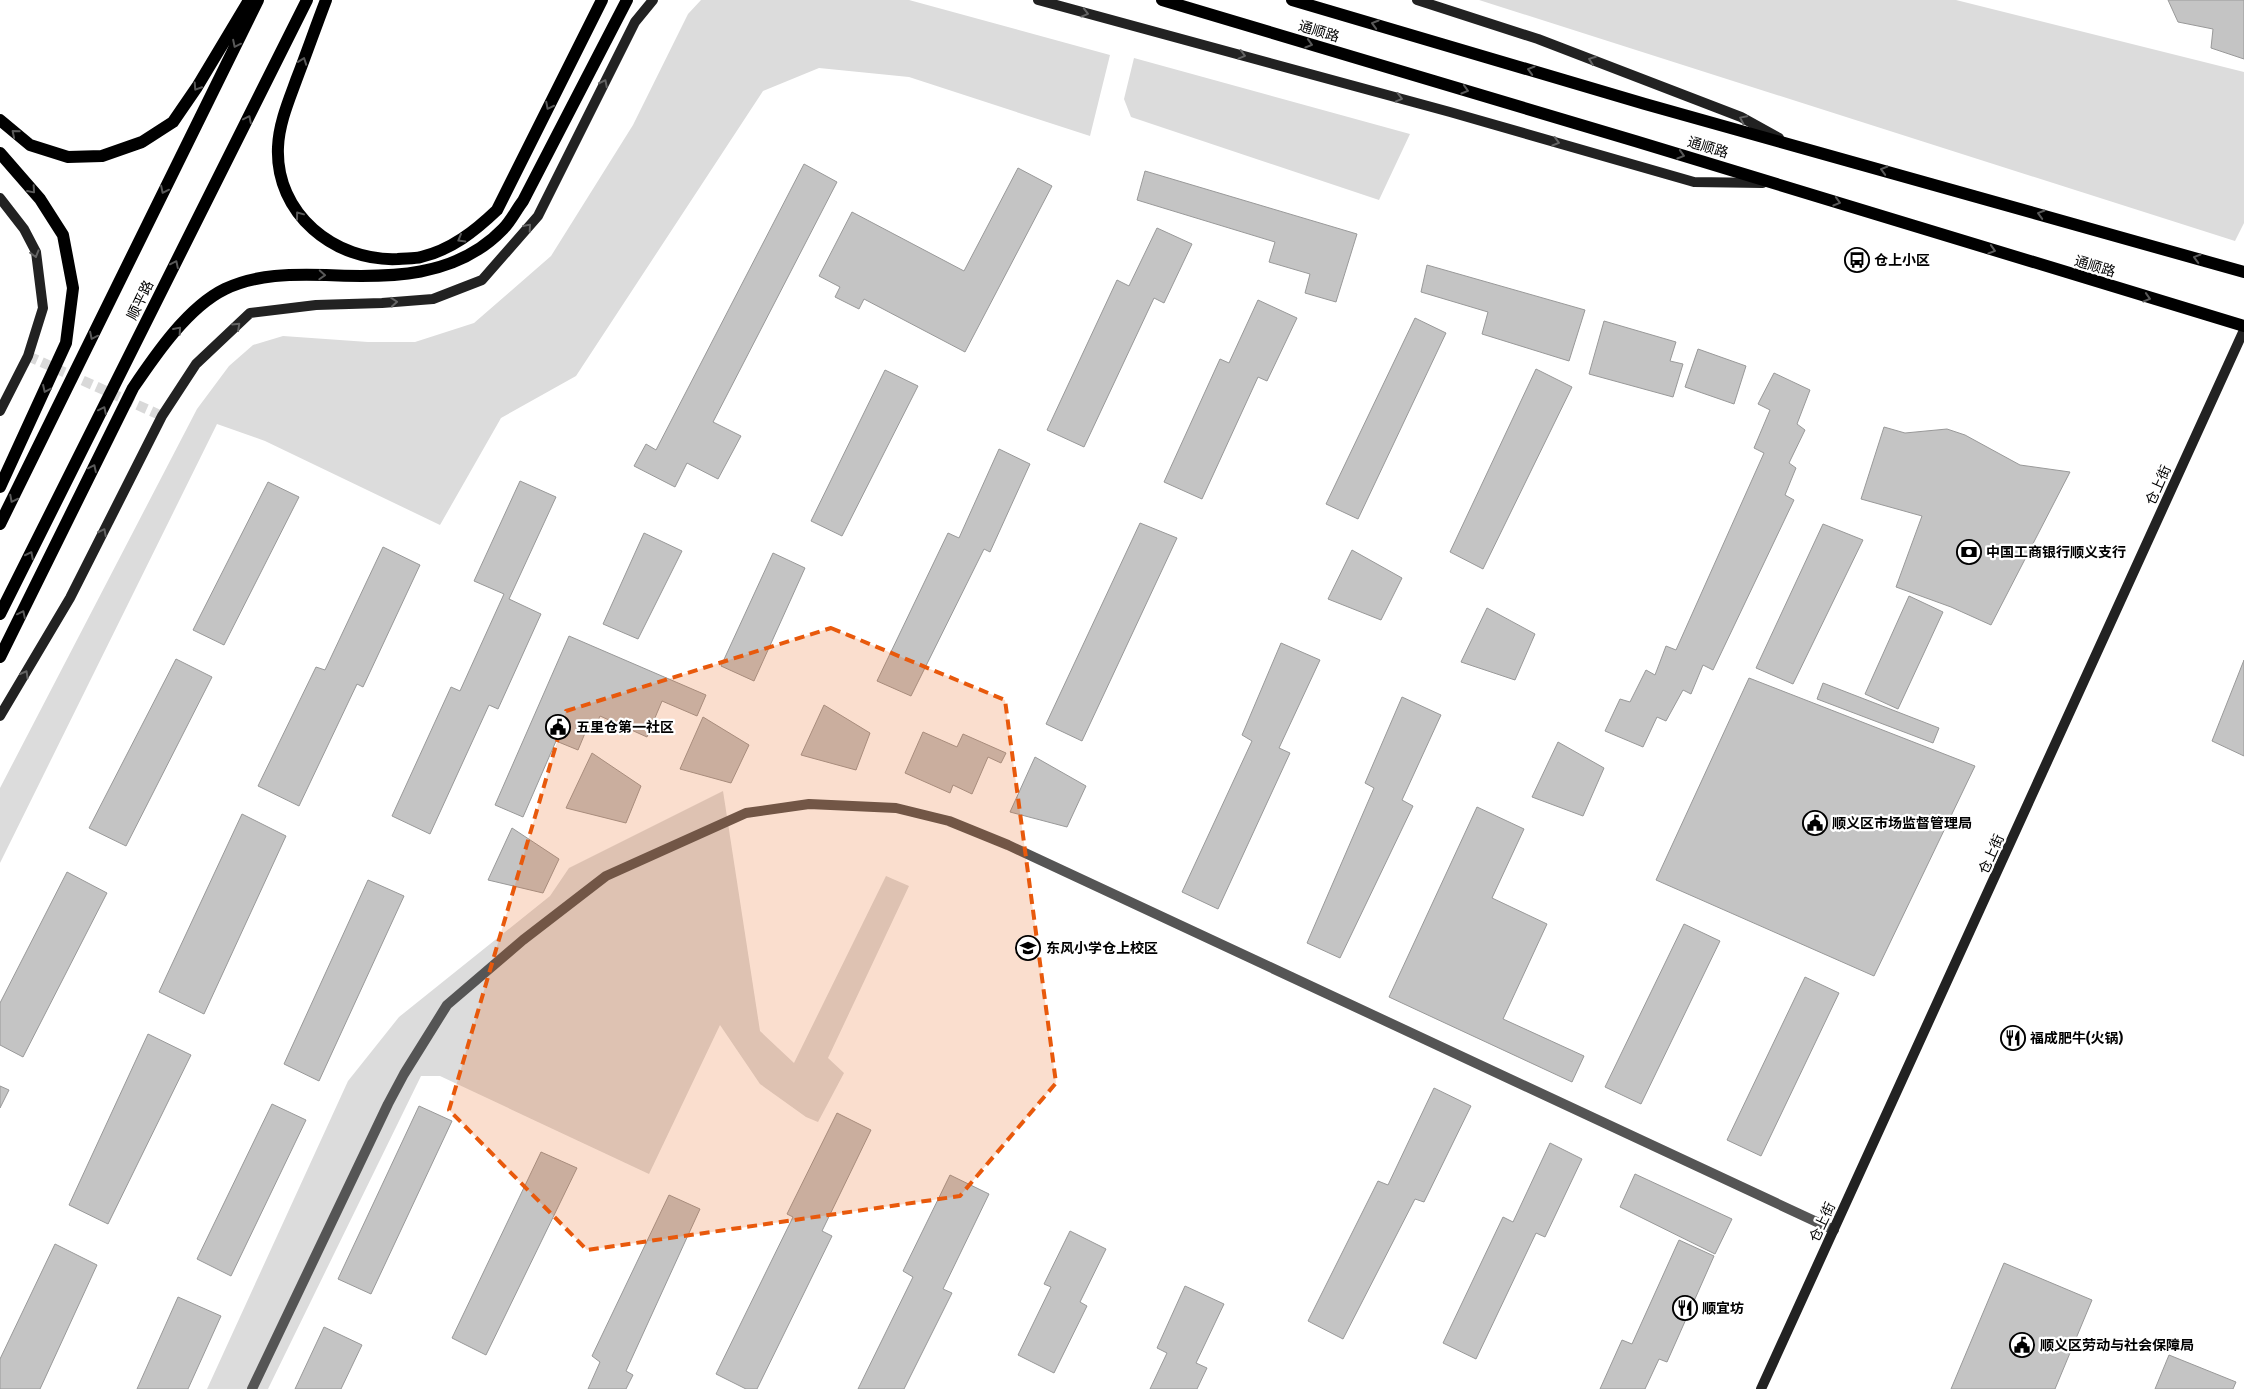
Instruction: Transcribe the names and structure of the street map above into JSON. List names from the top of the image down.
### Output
{
  "streets": {
    "main road": ["通顺路", "顺平路"],
    "street": ["仓上街"]
  },
  "places": {
    "bus stop": ["仓上小区"],
    "bank": ["中国工商银行顺义支行"],
    "public building": ["五里仓第一社区", "顺义区市场监督管理局", "顺义区劳动与社会保障局"],
    "school or university": ["东风小学仓上校区"],
    "restaurant": ["福成肥牛(火锅)", "顺宜坊"]
  }
}
